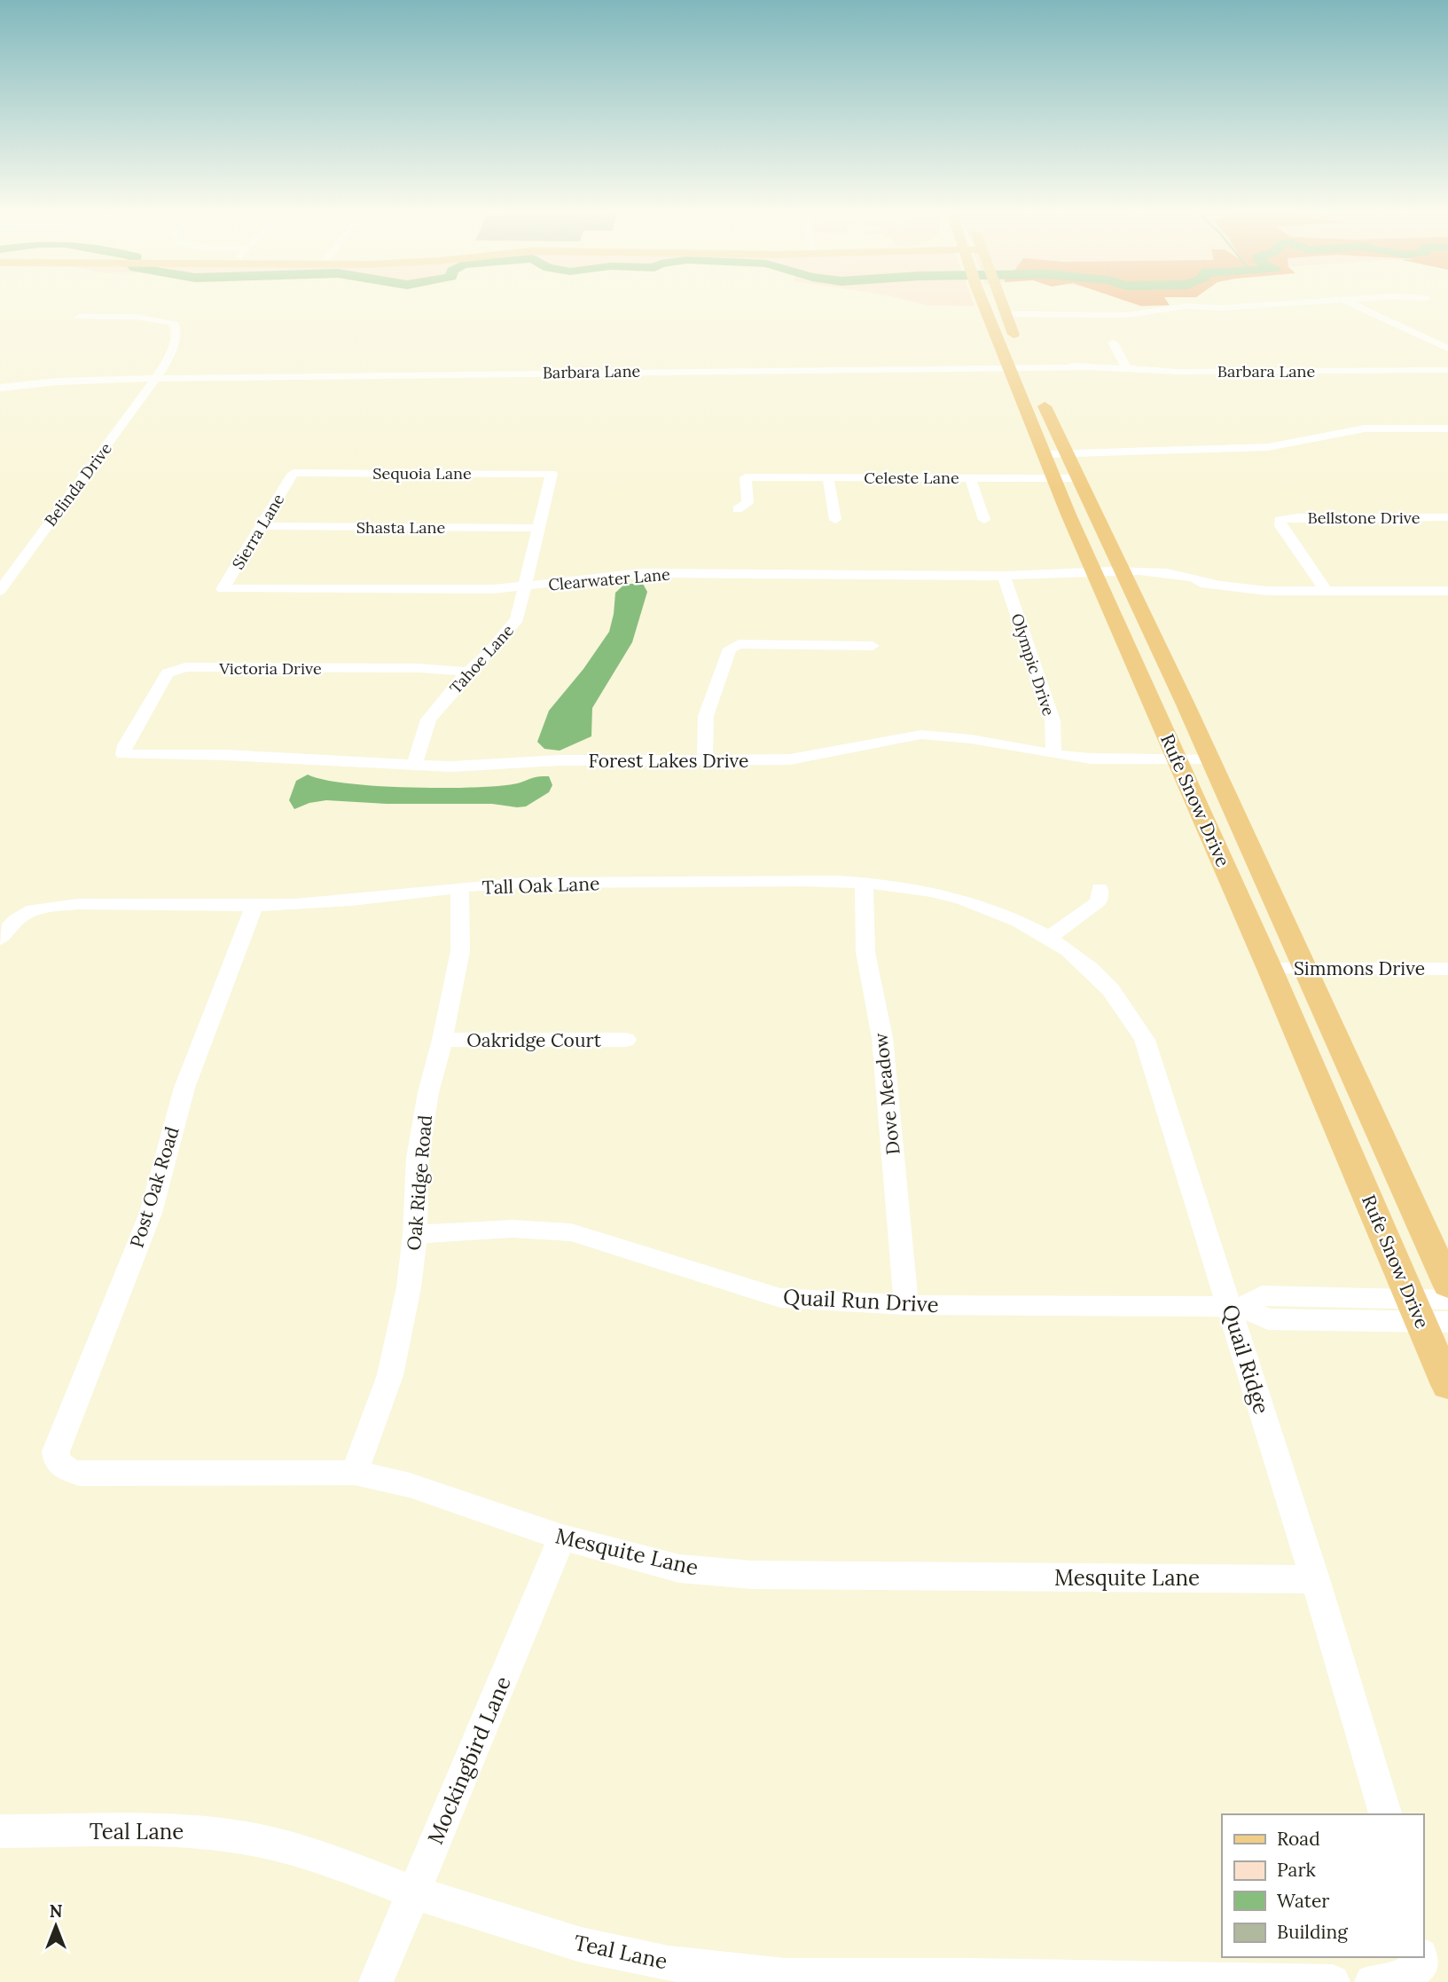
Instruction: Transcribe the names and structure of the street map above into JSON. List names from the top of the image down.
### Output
{
  "streets": {
    "main road": ["Rufe Snow Drive"],
    "street": [
      "Barbara Lane",
      "Sequoia Lane",
      "Celeste Lane",
      "Belinda Drive",
      "Bellstone Drive",
      "Shasta Lane",
      "Sierra Lane",
      "Clearwater Lane",
      "Tahoe Lane",
      "Olympic Drive",
      "Victoria Drive",
      "Forest Lakes Drive",
      "Tall Oak Lane",
      "Simmons Drive",
      "Oakridge Court",
      "Dove Meadow",
      "Oak Ridge Road",
      "Post Oak Road",
      "Quail Run Drive",
      "Quail Ridge",
      "Mesquite Lane",
      "Mockingbird Lane",
      "Teal Lane"
    ]
  },
  "crossings": [
    ["Barbara Lane", "Belinda Drive"],
    ["Barbara Lane", "Rufe Snow Drive"],
    ["Sequoia Lane", "Sierra Lane"],
    ["Sequoia Lane", "Tahoe Lane"],
    ["Celeste Lane", "Rufe Snow Drive"],
    ["Shasta Lane", "Sierra Lane"],
    ["Shasta Lane", "Tahoe Lane"],
    ["Sierra Lane", "Clearwater Lane"],
    ["Clearwater Lane", "Tahoe Lane"],
    ["Clearwater Lane", "Olympic Drive"],
    ["Clearwater Lane", "Rufe Snow Drive"],
    ["Tahoe Lane", "Victoria Drive"],
    ["Tahoe Lane", "Forest Lakes Drive"],
    ["Olympic Drive", "Forest Lakes Drive"],
    ["Victoria Drive", "Forest Lakes Drive"],
    ["Forest Lakes Drive", "Rufe Snow Drive"],
    ["Rufe Snow Drive", "Simmons Drive"],
    ["Rufe Snow Drive", "Quail Run Drive"],
    ["Tall Oak Lane", "Dove Meadow"],
    ["Tall Oak Lane", "Oak Ridge Road"],
    ["Tall Oak Lane", "Post Oak Road"],
    ["Tall Oak Lane", "Quail Ridge"],
    ["Oakridge Court", "Oak Ridge Road"],
    ["Dove Meadow", "Quail Run Drive"],
    ["Oak Ridge Road", "Quail Run Drive"],
    ["Oak Ridge Road", "Mesquite Lane"],
    ["Post Oak Road", "Mesquite Lane"],
    ["Quail Run Drive", "Quail Ridge"],
    ["Quail Ridge", "Mesquite Lane"],
    ["Mesquite Lane", "Mockingbird Lane"],
    ["Mockingbird Lane", "Teal Lane"]
  ],
  "legend": [
    "Road",
    "Park",
    "Water",
    "Building"
  ],
  "north": "top"
}
